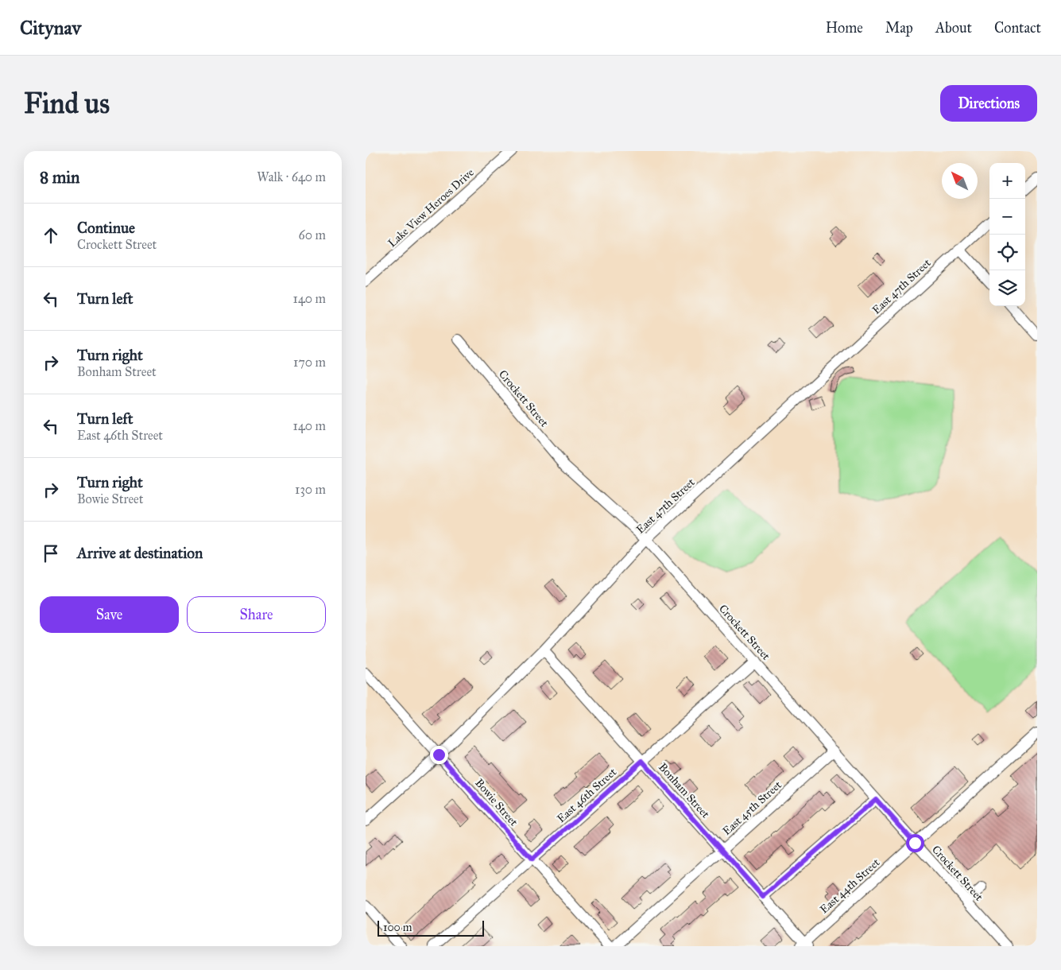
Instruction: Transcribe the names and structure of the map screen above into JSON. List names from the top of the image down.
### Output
{
  "streets": {
    "street": [
      "Lake View Heroes Drive",
      "East 47th Street",
      "Crockett Street",
      "Bonham Street",
      "East 46th Street",
      "Bowie Street",
      "East 45th Street",
      "East 44th Street"
    ]
  },
  "crossings": [
    ["East 47th Street", "Crockett Street"],
    ["East 47th Street", "Bonham Street"],
    ["East 47th Street", "Bowie Street"],
    ["Crockett Street", "East 46th Street"],
    ["Crockett Street", "East 45th Street"],
    ["Crockett Street", "East 44th Street"],
    ["Bonham Street", "East 46th Street"],
    ["Bonham Street", "East 45th Street"],
    ["Bonham Street", "East 44th Street"],
    ["East 46th Street", "Bowie Street"]
  ],
  "scale_bar": "100 m",
  "north": "top left",
  "page": {
    "header": "Citynav",
    "nav": [
      "Home",
      "Map",
      "About",
      "Contact"
    ],
    "buttons": [
      "Directions",
      ["Save", "Share"]
    ],
    "title": "Find us",
    "heading": ["8 min", "Walk · 640 m"],
    "map_buttons": ["+", "−"],
    "list": [
      ["Continue", "Crockett Street", "60 m"],
      ["Turn left", "140 m"],
      ["Turn right", "Bonham Street", "170 m"],
      ["Turn left", "East 46th Street", "140 m"],
      ["Turn right", "Bowie Street", "130 m"],
      "Arrive at destination"
    ],
    "scale": "100 m"
  }
}
